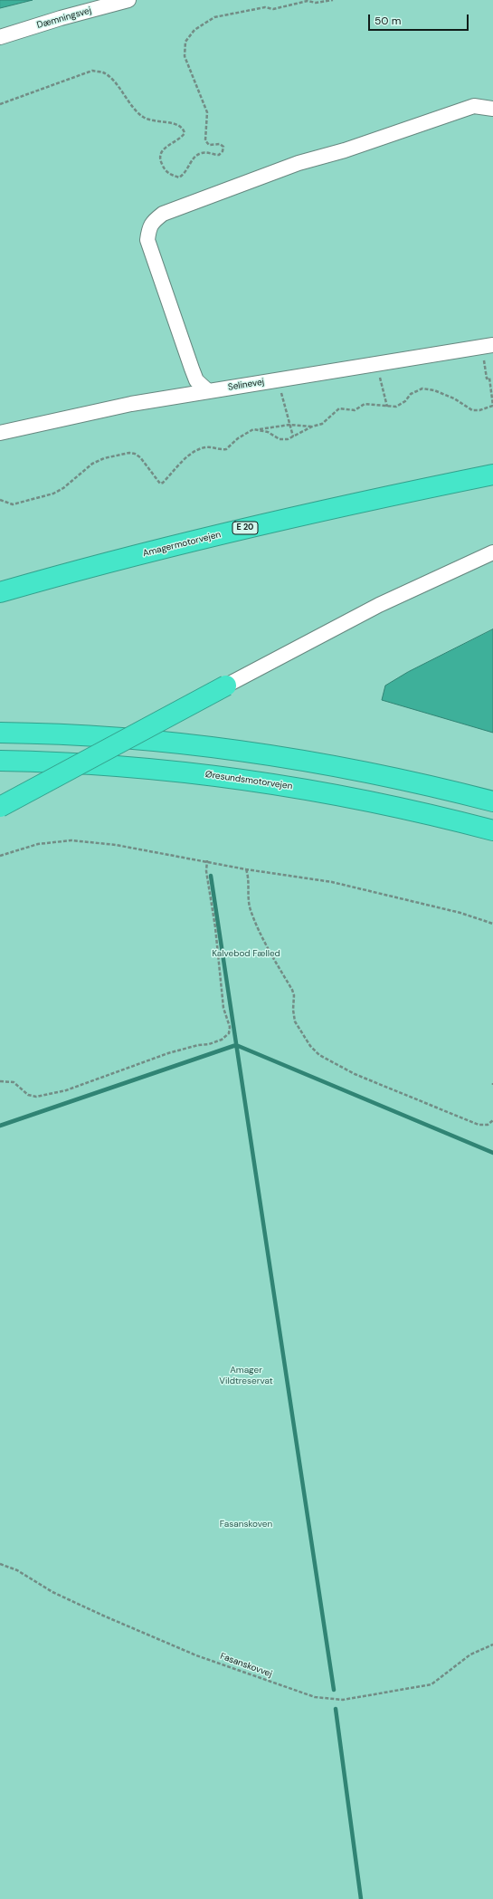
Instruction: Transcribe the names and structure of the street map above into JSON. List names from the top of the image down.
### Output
{
  "streets": {
    "highway": ["E 20", "Amagermotorvejen", "Øresundsmotorvejen"],
    "street": ["Dæmningsvej", "Selinevej"],
    "path": ["Fasanskovvej"]
  },
  "parks": ["Kalvebod Fælled", "Amager Vildtreservat", "Fasanskoven"],
  "scale_bar": "50 m"
}
